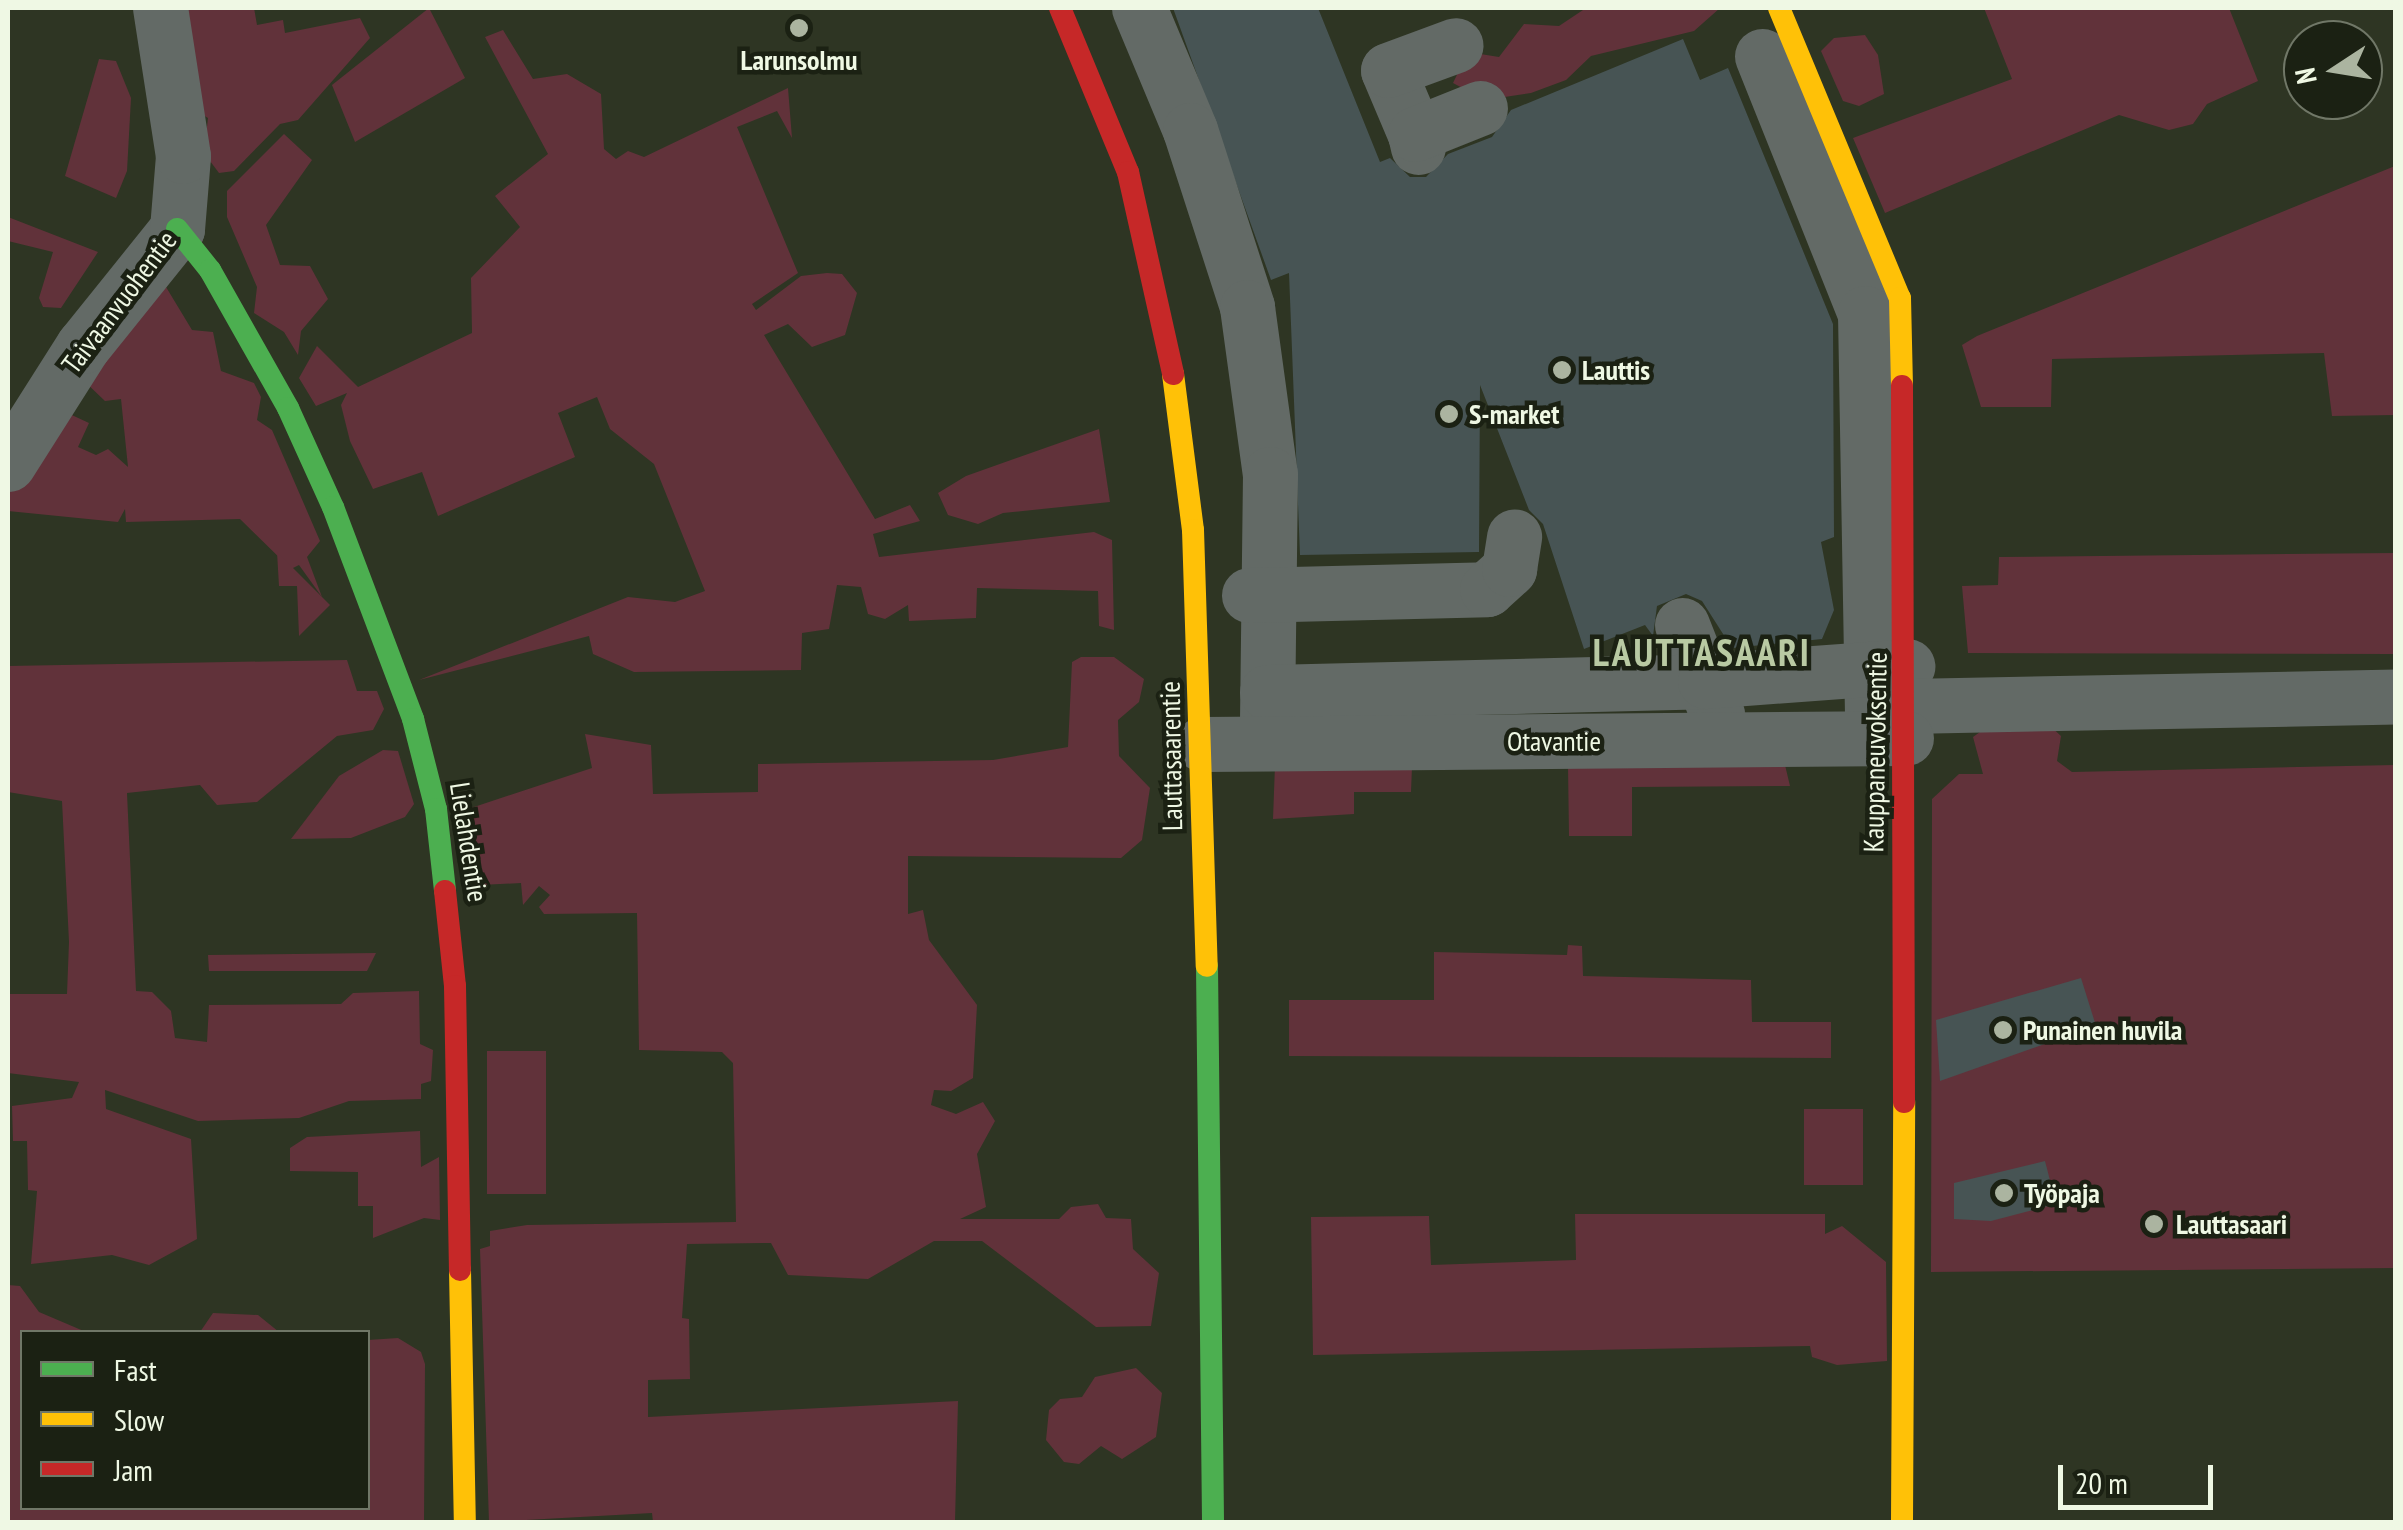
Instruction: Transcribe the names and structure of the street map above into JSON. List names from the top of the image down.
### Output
{
  "streets": {
    "street": [
      "Taivaanvuohentie",
      "Otavantie",
      "Kauppaneuvoksentie",
      "Lauttasaarentie",
      "Lielahdentie"
    ]
  },
  "crossings": [
    ["Taivaanvuohentie", "Lielahdentie"],
    ["Otavantie", "Kauppaneuvoksentie"],
    ["Otavantie", "Lauttasaarentie"]
  ],
  "districts": ["LAUTTASAARI"],
  "places": [
    "Larunsolmu",
    "Lauttis",
    "S-market",
    "Punainen huvila",
    "Työpaja",
    "Lauttasaari"
  ],
  "legend": ["Fast", "Slow", "Jam"],
  "scale_bar": "20 m",
  "north": "left"
}
